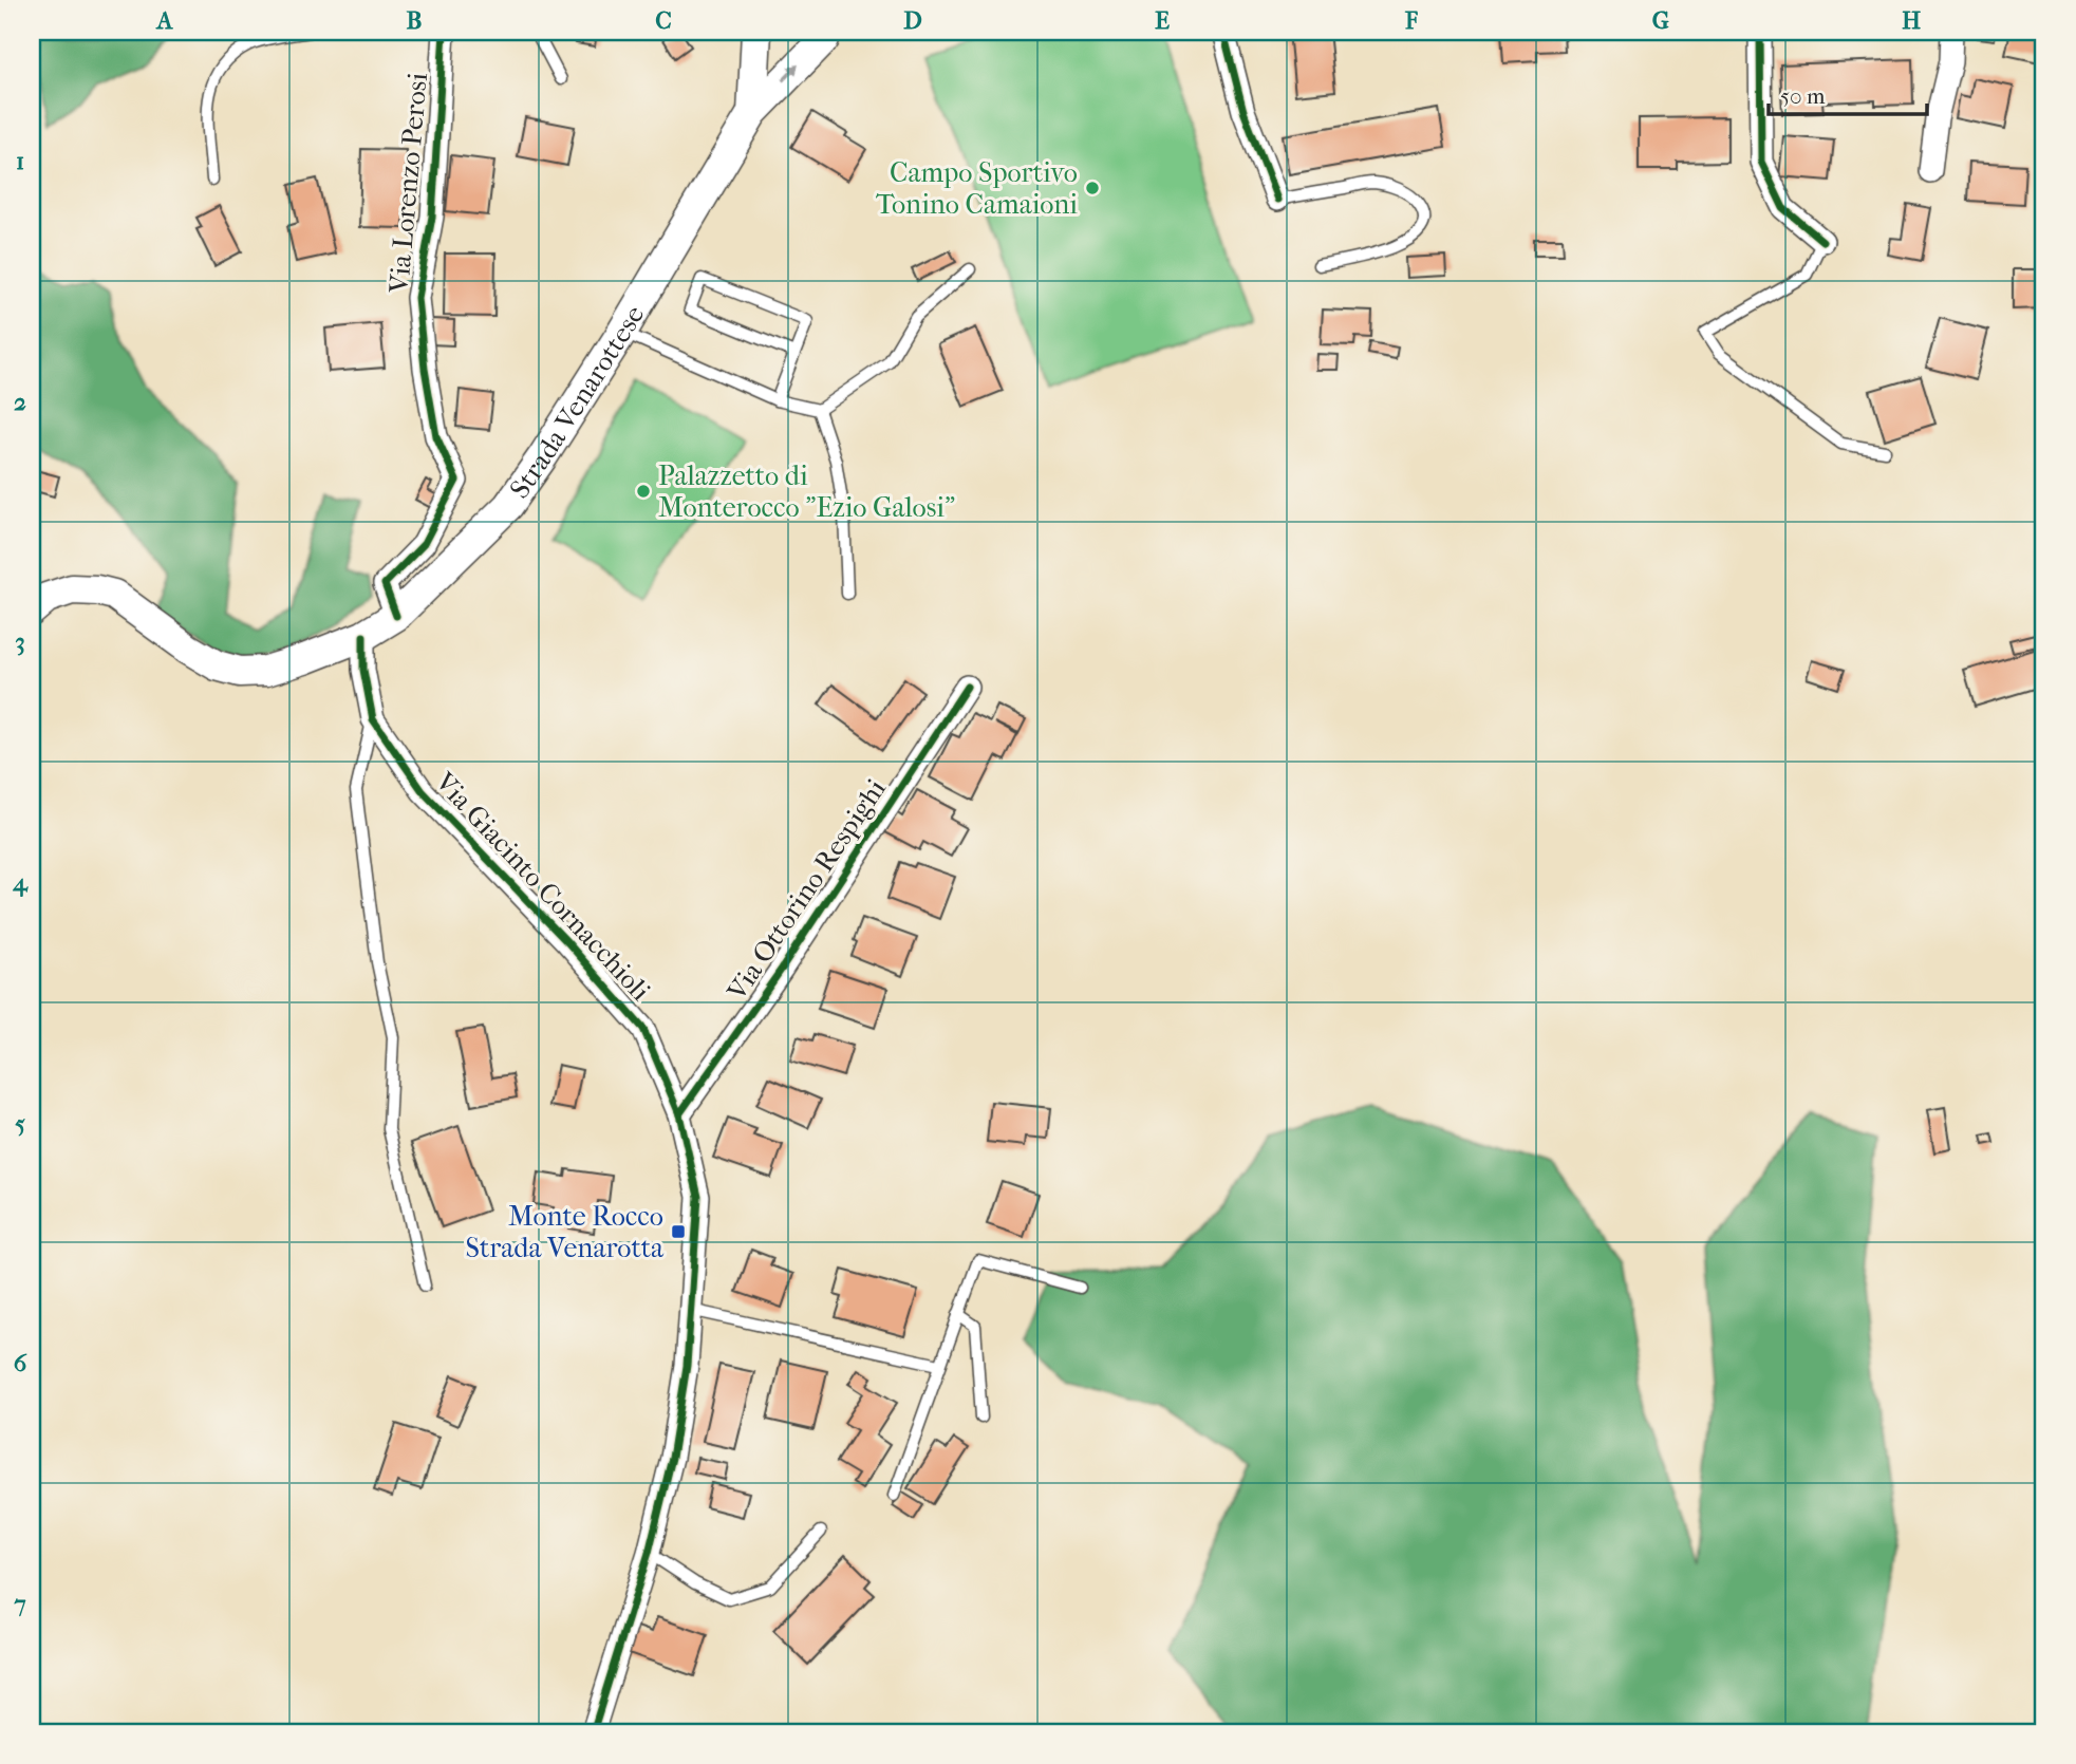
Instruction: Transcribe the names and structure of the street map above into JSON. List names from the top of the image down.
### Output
{
  "streets": {
    "main road": ["Strada Venarottese"],
    "street": ["Via Lorenzo Perosi", "Via Giacinto Cornacchioli", "Via Ottorino Respighi"]
  },
  "crossings": [
    ["Via Lorenzo Perosi", "Strada Venarottese"],
    ["Strada Venarottese", "Via Giacinto Cornacchioli"],
    ["Via Giacinto Cornacchioli", "Via Ottorino Respighi"]
  ],
  "places": {
    "other": ["Campo Sportivo Tonino Camaioni", "Palazzetto di Monterocco \"Ezio Galosi\""],
    "transit": ["Monte Rocco Strada Venarotta"]
  },
  "scale_bar": "50 m",
  "grid": {
    "columns": [
      "A",
      "B",
      "C",
      "D",
      "E",
      "F",
      "G",
      "H"
    ],
    "rows": [
      "1",
      "2",
      "3",
      "4",
      "5",
      "6",
      "7"
    ]
  }
}
